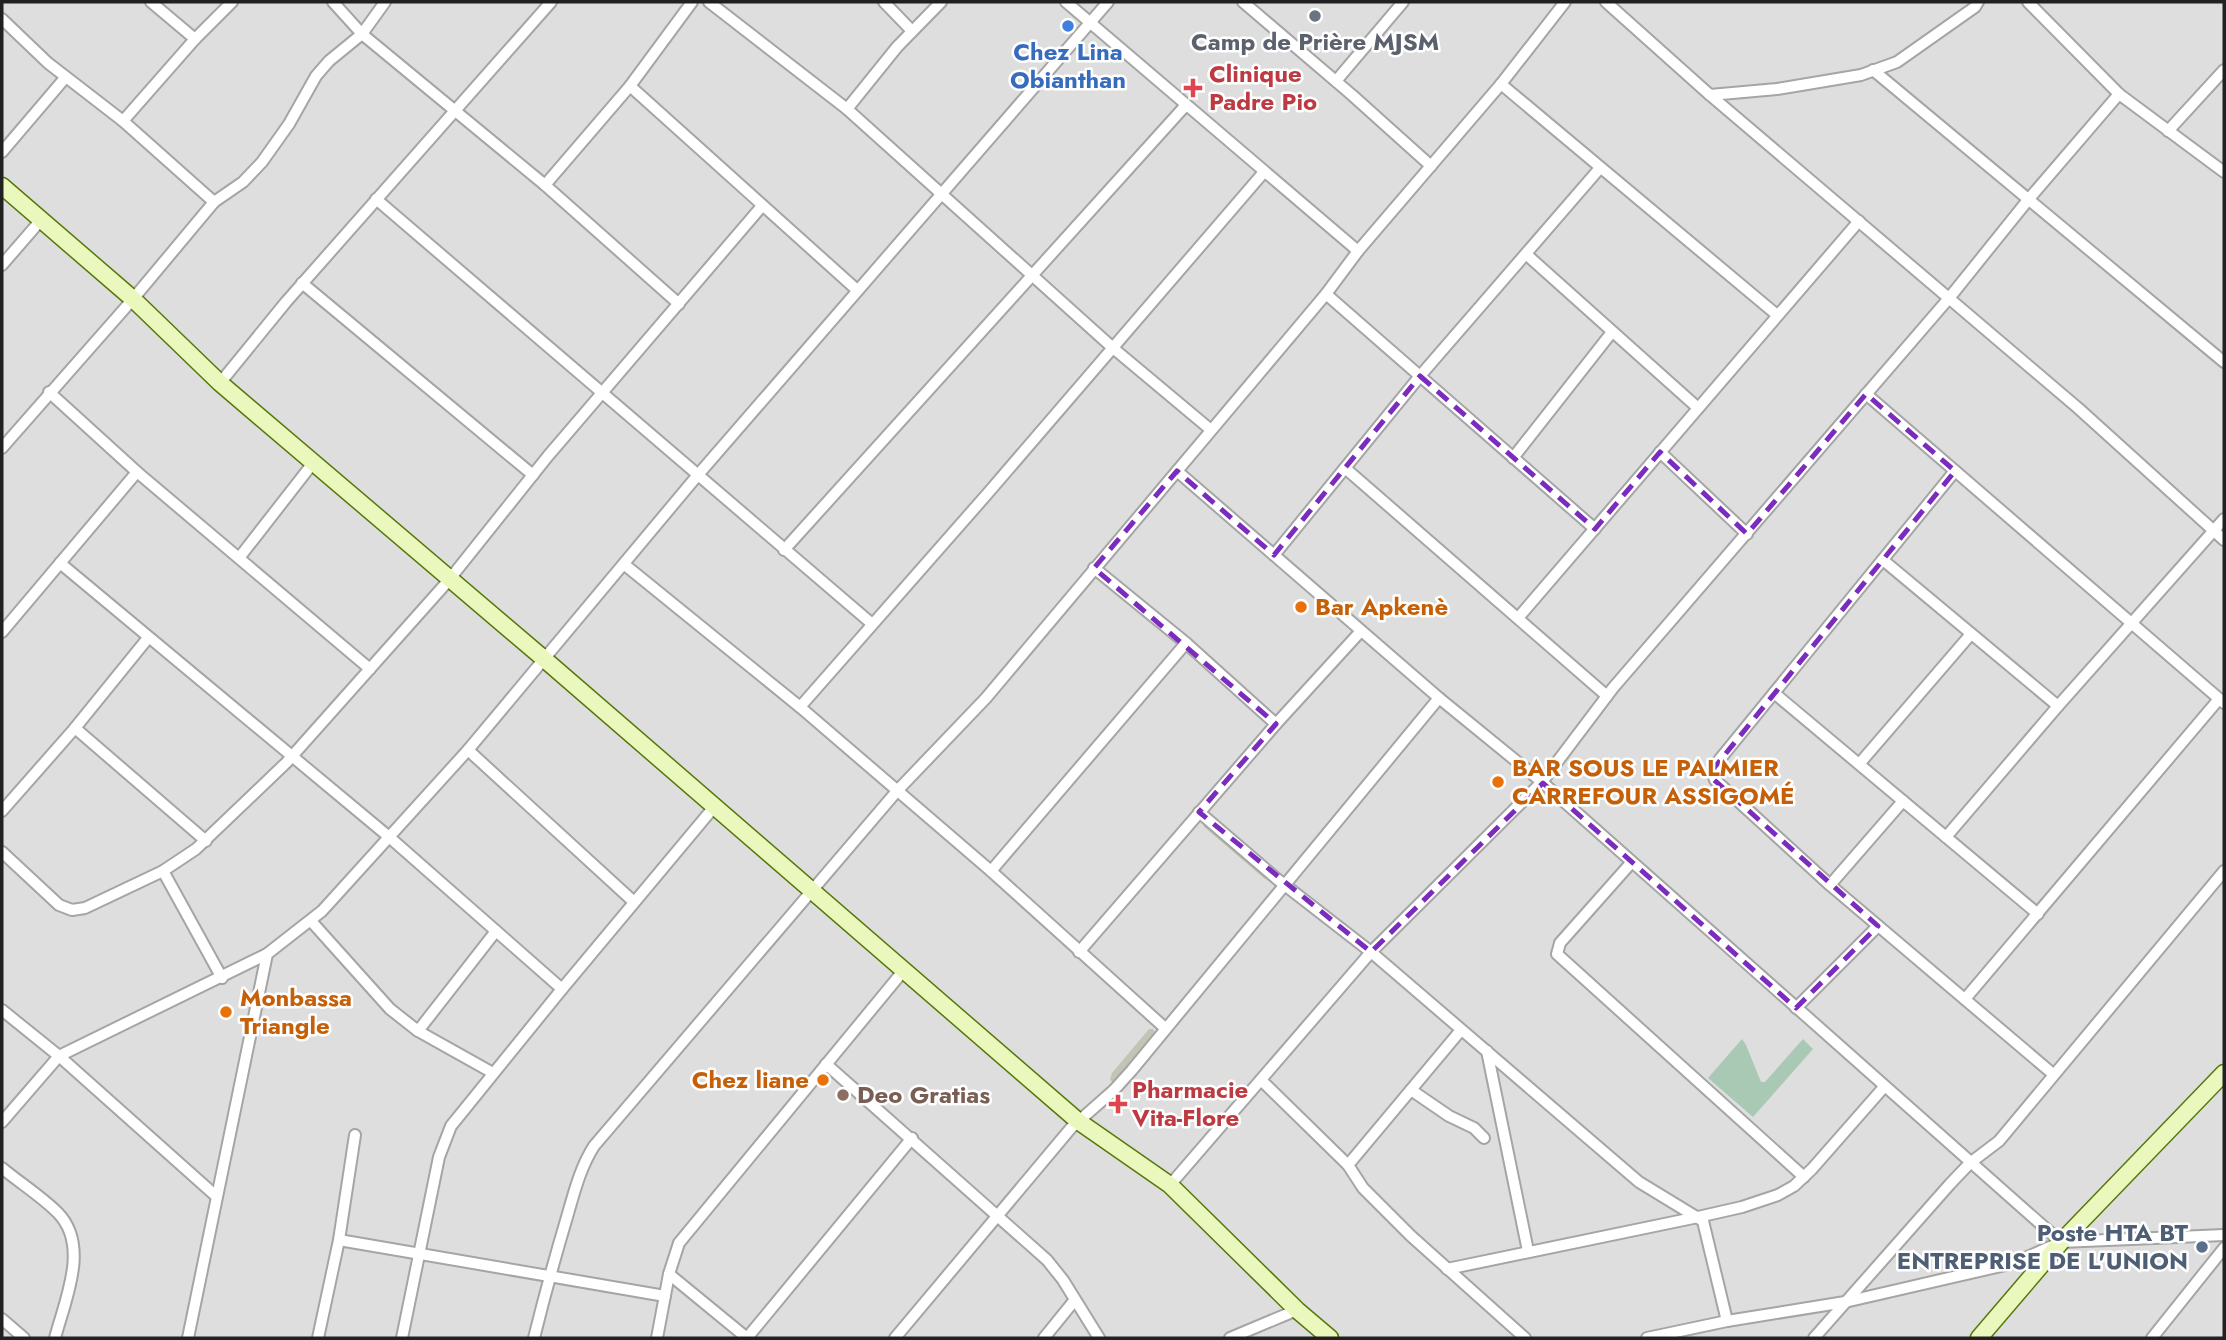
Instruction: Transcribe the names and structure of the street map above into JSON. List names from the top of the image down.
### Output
{
  "places": {
    "other": [
      "Camp de Prière MJSM",
      "Chez Lina Obianthan",
      "Bar Apkenè",
      "BAR SOUS LE PALMIER CARREFOUR ASSIGOMÉ",
      "Monbassa Triangle",
      "Chez liane",
      "Deo Gratias",
      "Poste HTA BT ENTREPRISE DE L'UNION"
    ],
    "health": ["Clinique Padre Pio", "Pharmacie Vita-Flore"]
  }
}
